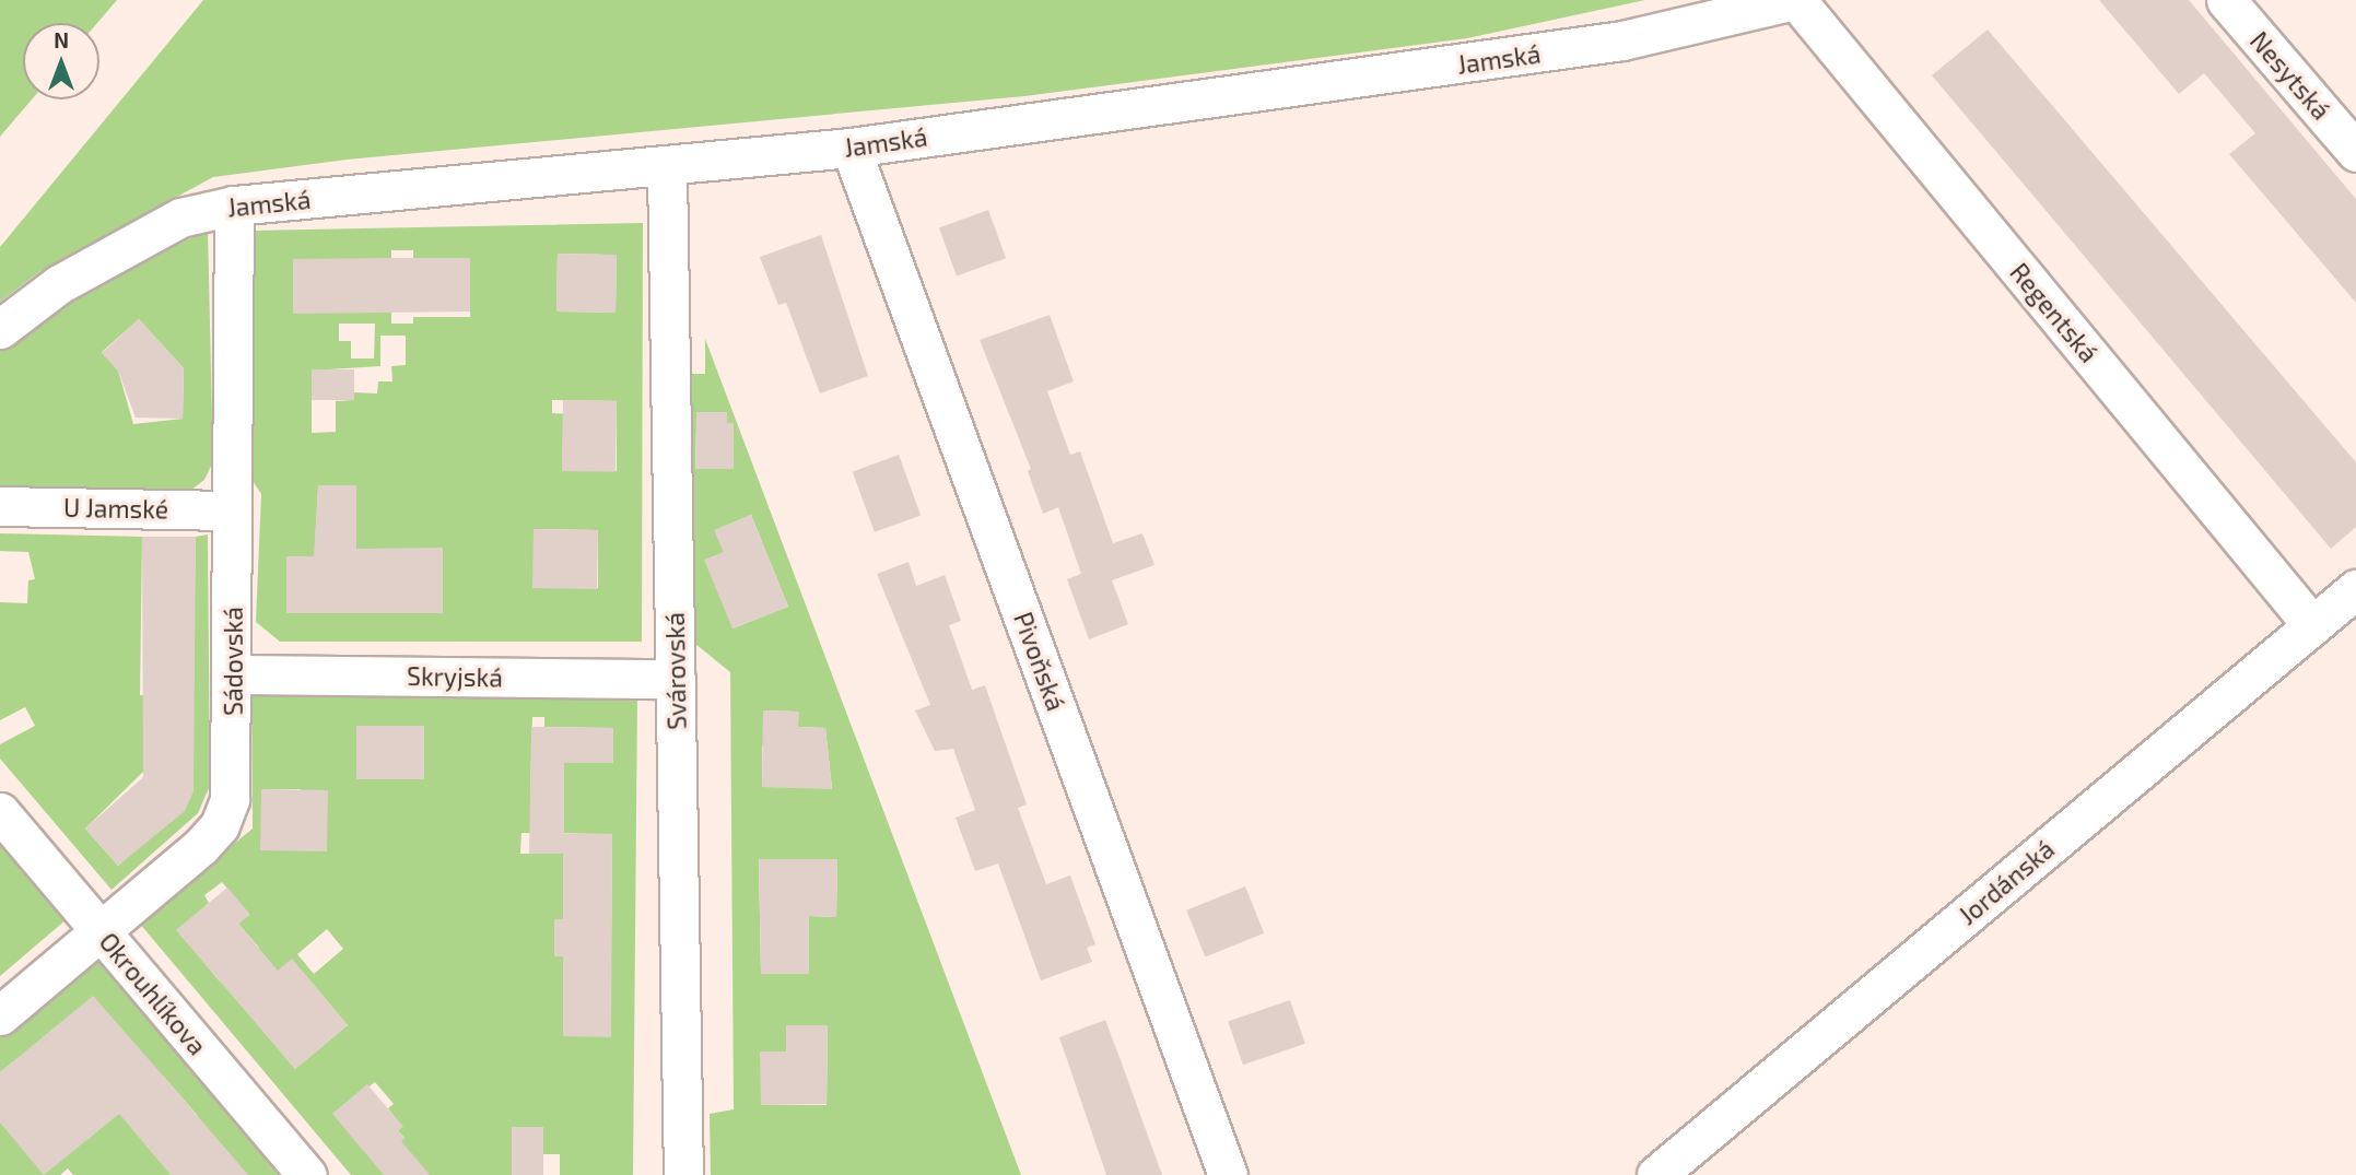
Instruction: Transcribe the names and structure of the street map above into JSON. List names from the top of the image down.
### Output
{
  "streets": {
    "street": [
      "Jamská",
      "Nesytská",
      "Regentská",
      "U Jamské",
      "Sádovská",
      "Pivoňská",
      "Svárovská",
      "Skryjská",
      "Jordánská",
      "Okrouhlíkova"
    ]
  },
  "crossings": [
    ["Jamská", "Regentská"],
    ["Jamská", "Sádovská"],
    ["Jamská", "Pivoňská"],
    ["Jamská", "Svárovská"],
    ["Regentská", "Jordánská"],
    ["U Jamské", "Sádovská"],
    ["Sádovská", "Skryjská"],
    ["Sádovská", "Okrouhlíkova"],
    ["Svárovská", "Skryjská"]
  ],
  "north": "top"
}
